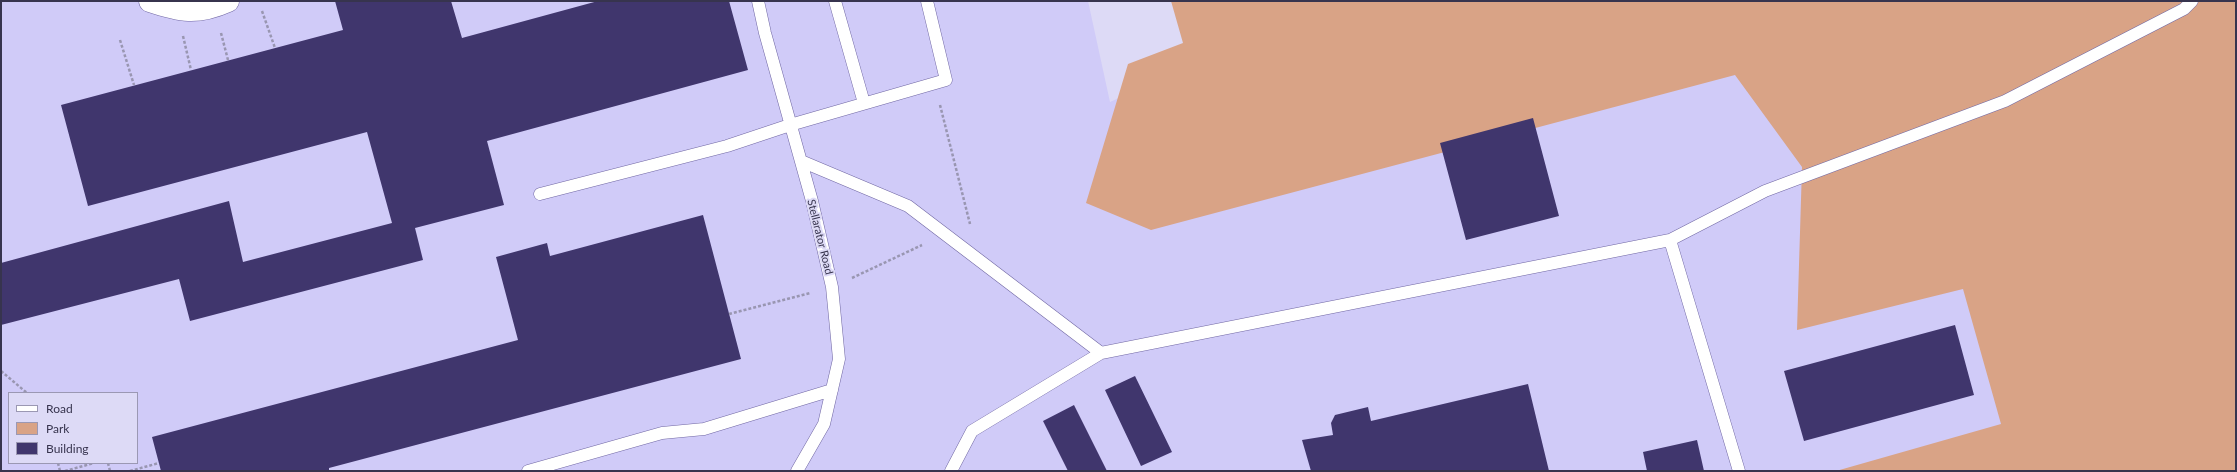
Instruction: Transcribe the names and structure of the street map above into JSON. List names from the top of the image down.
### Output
{
  "streets": {
    "lane": ["Stellarator Road"]
  },
  "legend": ["Road", "Park", "Building"]
}
